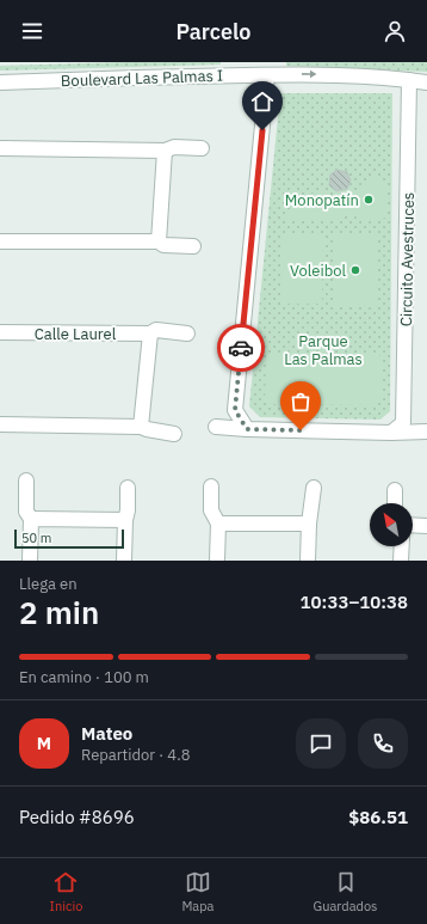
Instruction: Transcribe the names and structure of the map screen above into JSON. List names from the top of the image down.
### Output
{
  "streets": {
    "street": ["Boulevard Las Palmas I", "Circuito Avestruces", "Calle Laurel"]
  },
  "crossings": [
    ["Boulevard Las Palmas I", "Circuito Avestruces"]
  ],
  "parks": ["Parque Las Palmas"],
  "places": ["Monopatín", "Voleibol"],
  "scale_bar": "50 m",
  "north": "top left",
  "page": {
    "header": "Parcelo",
    "scale": "50 m",
    "heading": ["2 min", "Llega en", "10:33–10:38"],
    "panel": [
      "Mateo",
      "Repartidor · 4.8",
      "Pedido #8696",
      "$86.51"
    ],
    "bar": "En camino · 100 m",
    "round": "M",
    "tabs": ["Inicio", "Mapa", "Guardados"]
  }
}
